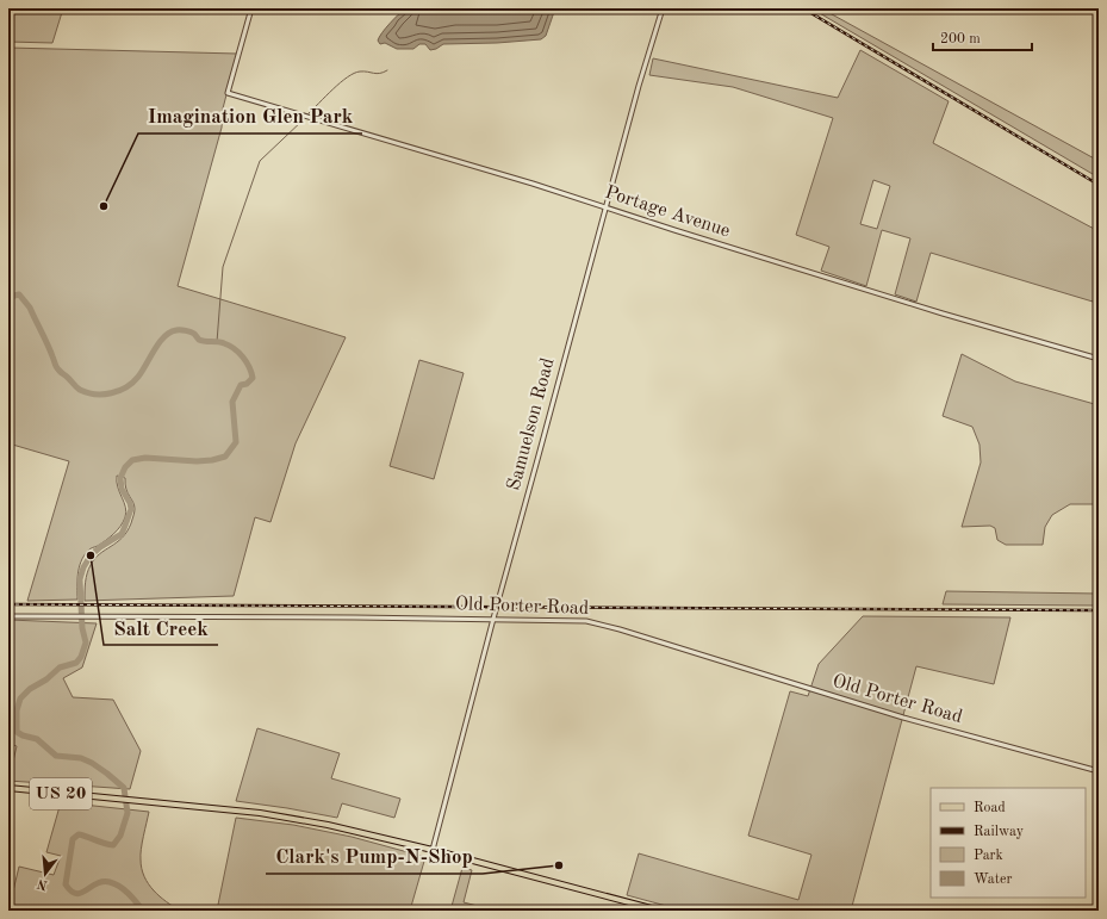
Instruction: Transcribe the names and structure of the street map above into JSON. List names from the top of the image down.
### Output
{
  "streets": {
    "main road": ["US 20"],
    "street": ["Portage Avenue", "Samuelson Road", "Old Porter Road"]
  },
  "crossings": [
    ["Portage Avenue", "Samuelson Road"],
    ["Samuelson Road", "Old Porter Road"],
    ["Samuelson Road", "US 20"]
  ],
  "places": ["Imagination Glen Park", "Salt Creek", "Clark's Pump-N-Shop"],
  "legend": [
    "Road",
    "Railway",
    "Park",
    "Water"
  ],
  "scale_bar": "200 m",
  "north": "bottom"
}
